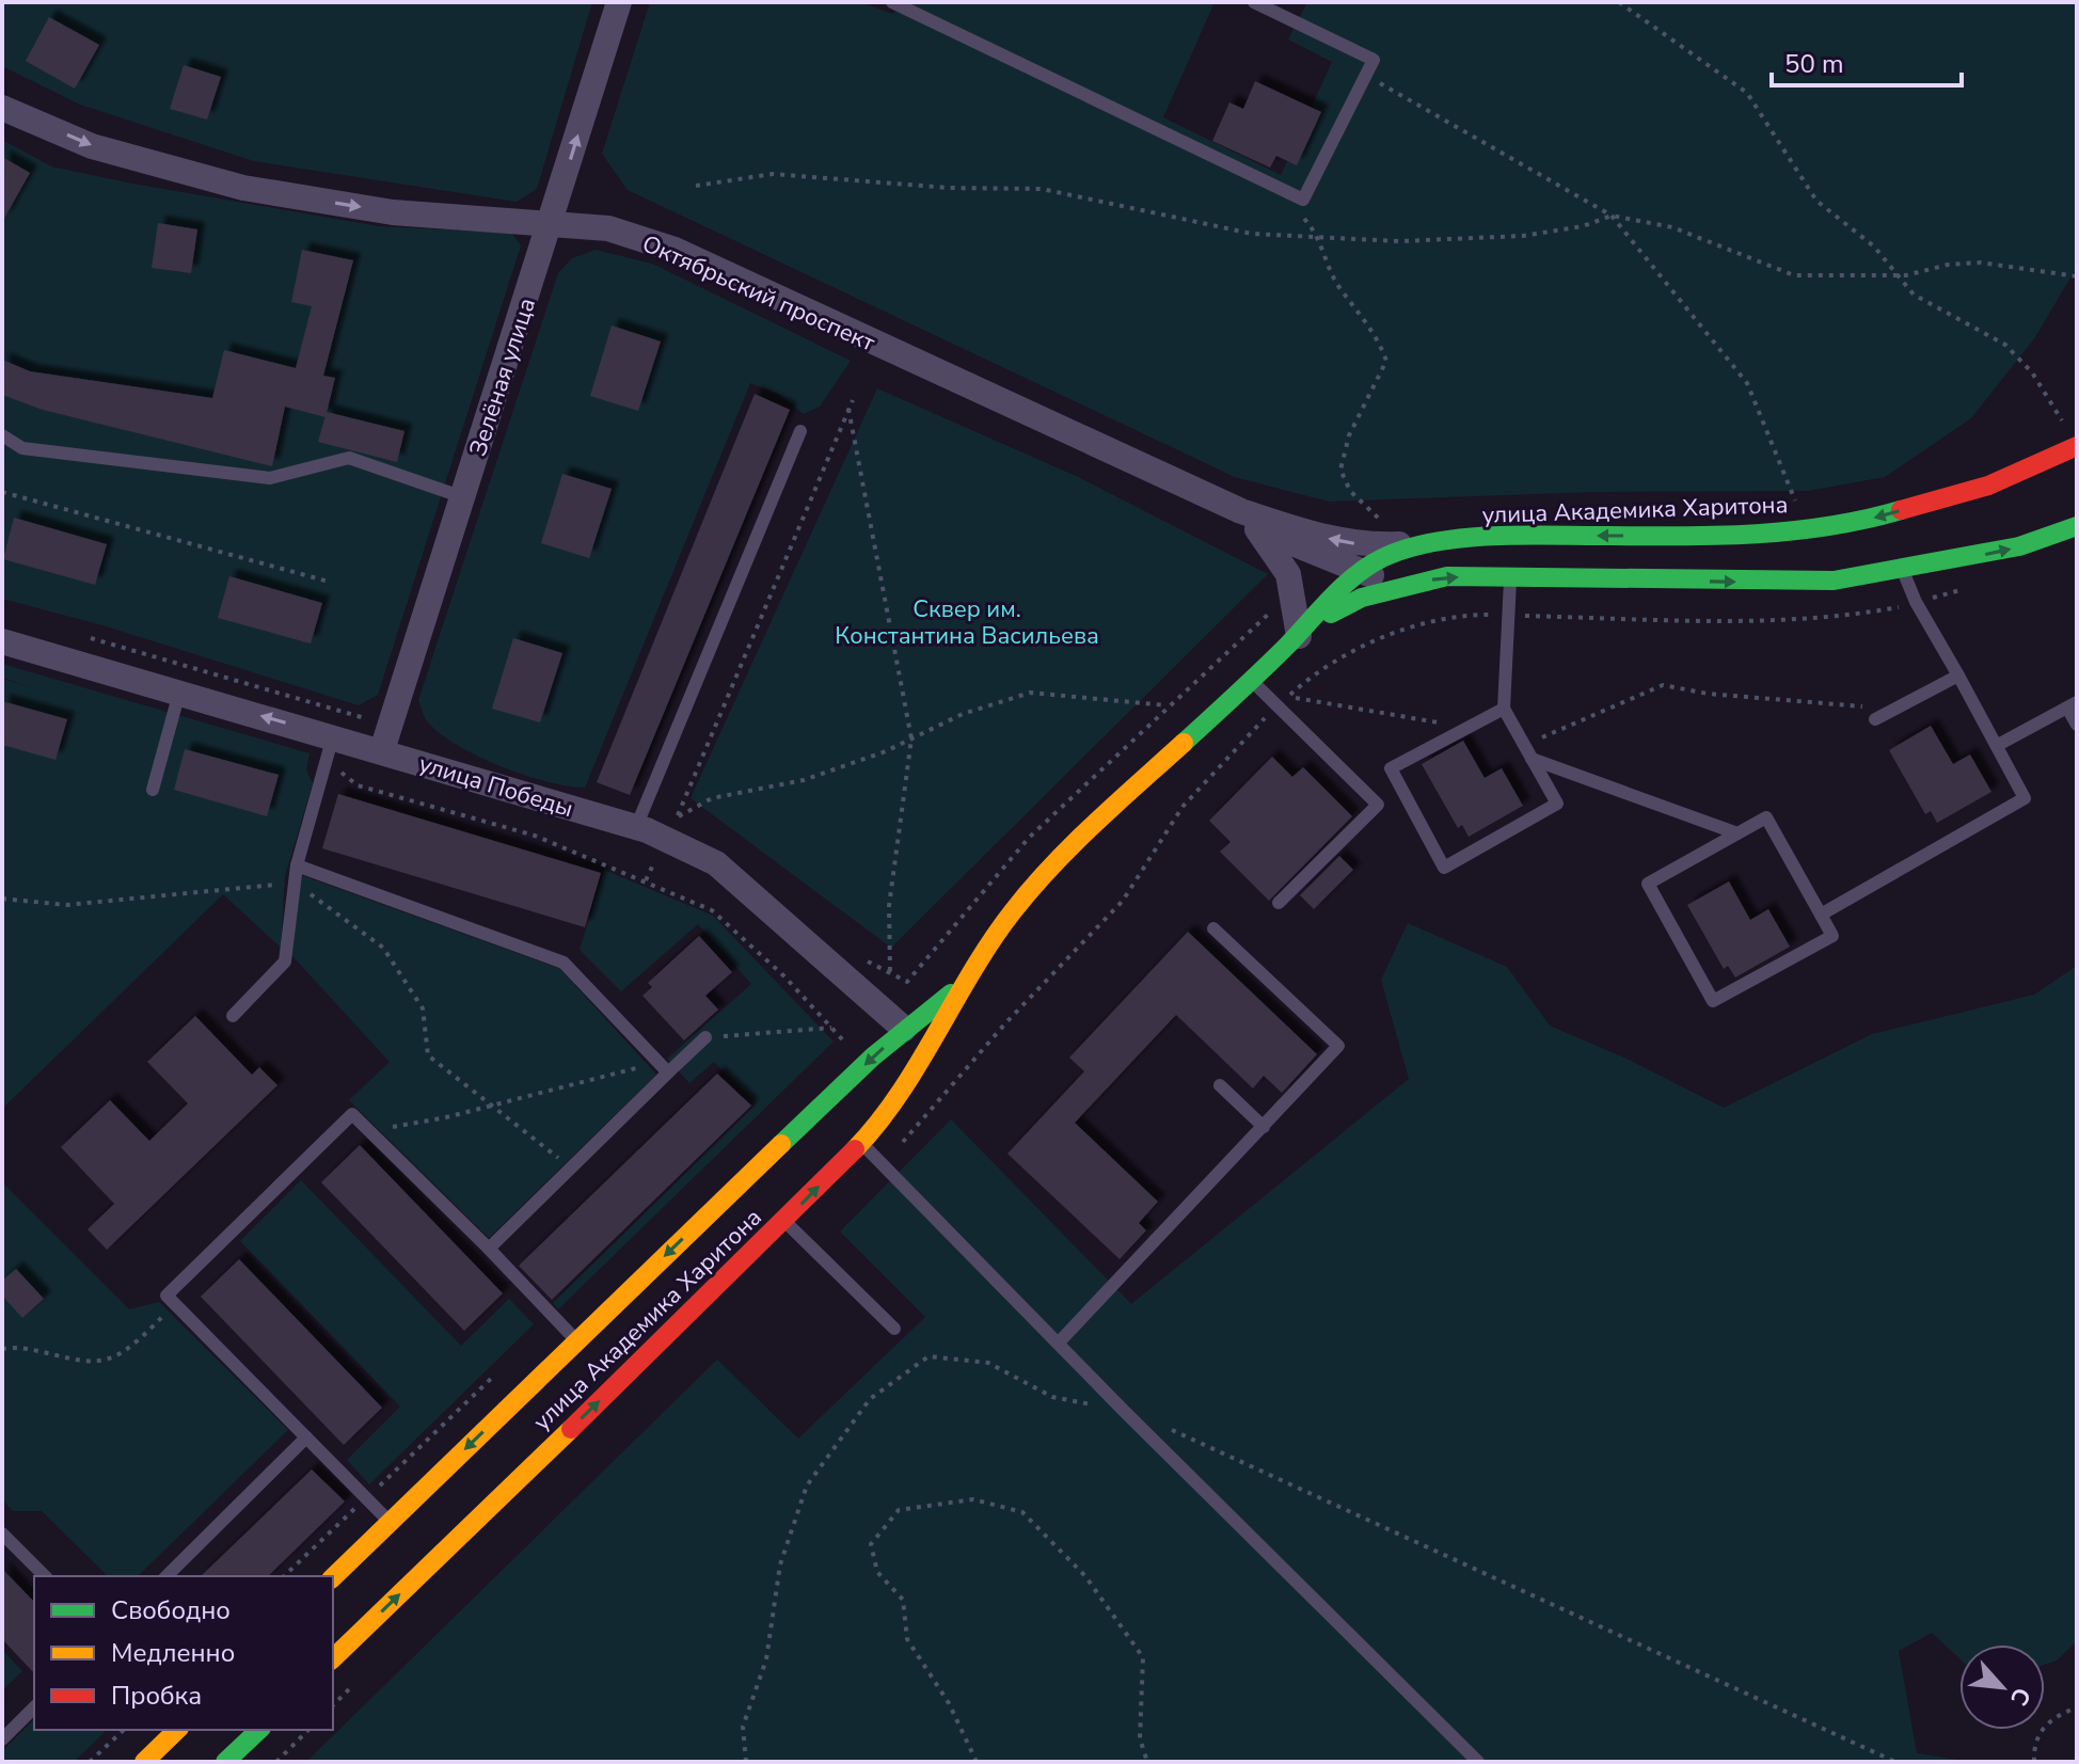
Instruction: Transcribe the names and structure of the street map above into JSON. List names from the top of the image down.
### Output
{
  "streets": {
    "main road": ["улица Академика Харитона", "улица Победы"],
    "street": ["Октябрьский проспект", "Зелёная улица"]
  },
  "crossings": [
    ["Октябрьский проспект", "Зелёная улица"],
    ["Октябрьский проспект", "улица Академика Харитона"],
    ["Зелёная улица", "улица Победы"],
    ["улица Академика Харитона", "улица Победы"]
  ],
  "parks": ["Сквер им. Константина Васильева"],
  "legend": ["Свободно", "Медленно", "Пробка"],
  "scale_bar": "50 m",
  "north": "bottom right"
}
